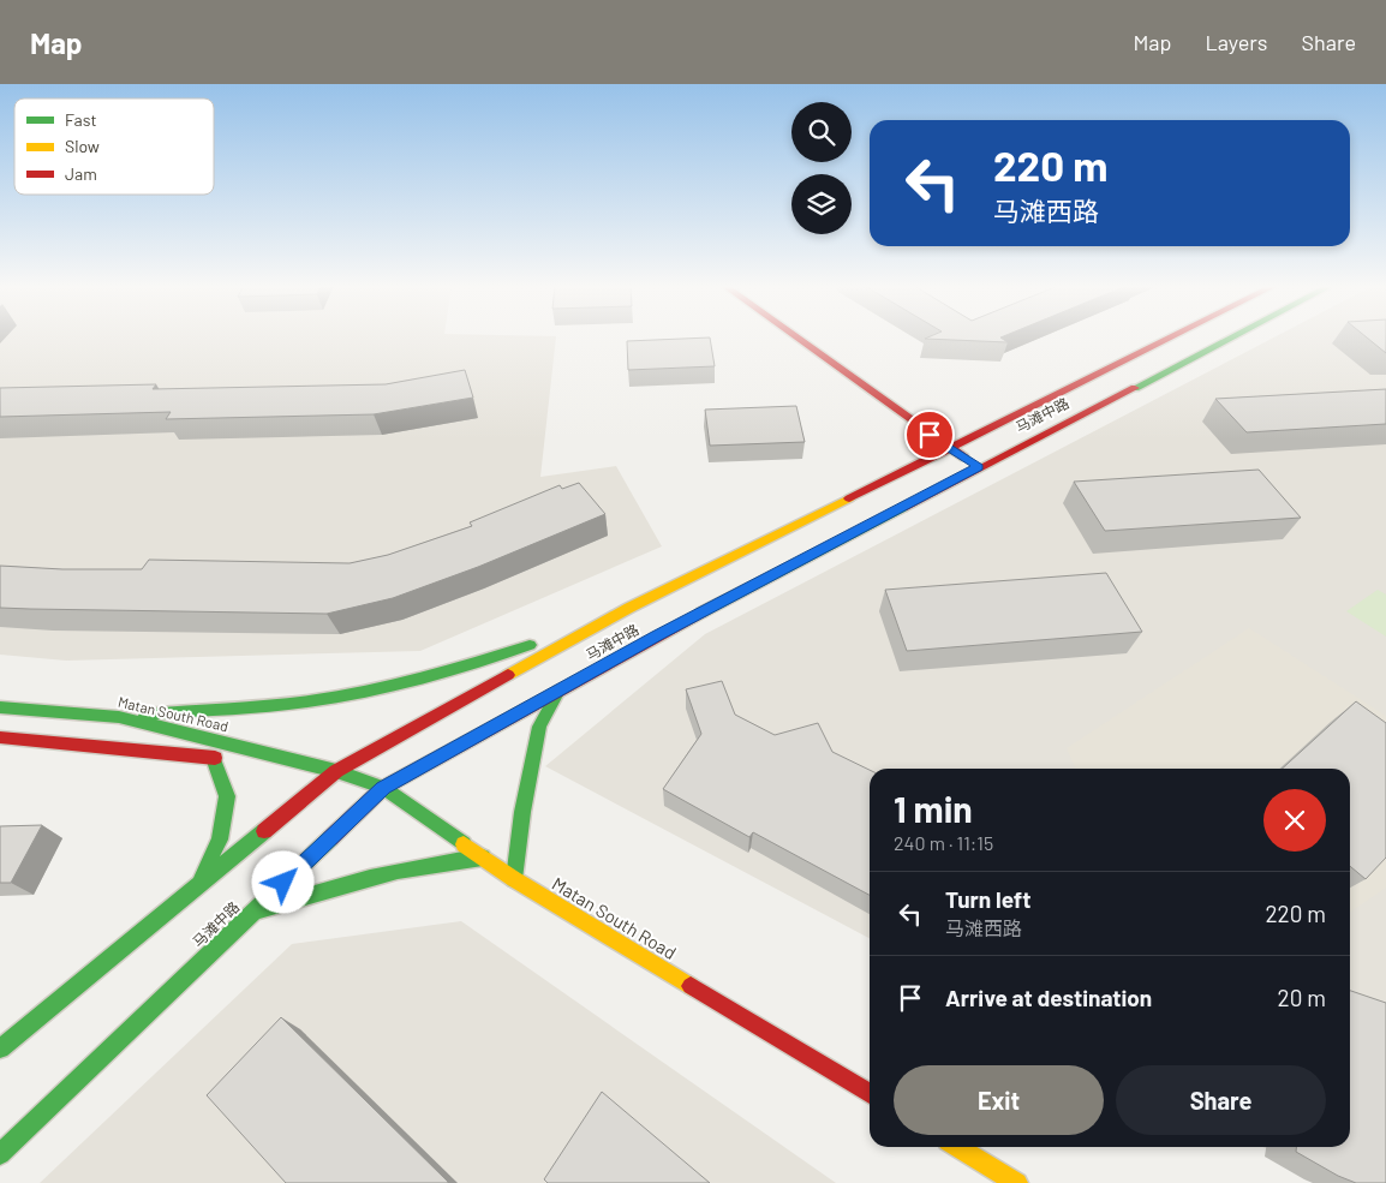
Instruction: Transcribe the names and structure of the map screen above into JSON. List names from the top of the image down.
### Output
{
  "streets": {
    "main road": ["马滩中路", "Matan South Road"]
  },
  "crossings": [
    ["马滩中路", "Matan South Road"]
  ],
  "legend": ["Fast", "Slow", "Jam"],
  "page": {
    "header": "Map",
    "nav": ["Map", "Layers", "Share"],
    "turn": ["220 m", "马滩西路"],
    "heading": ["1 min", "240 m · 11:15"],
    "list": [
      {
        "name": "Turn left",
        "note": "马滩西路",
        "value": "220 m"
      },
      {
        "name": "Arrive at destination",
        "value": "20 m"
      }
    ],
    "buttons": ["Exit", "Share"]
  }
}
